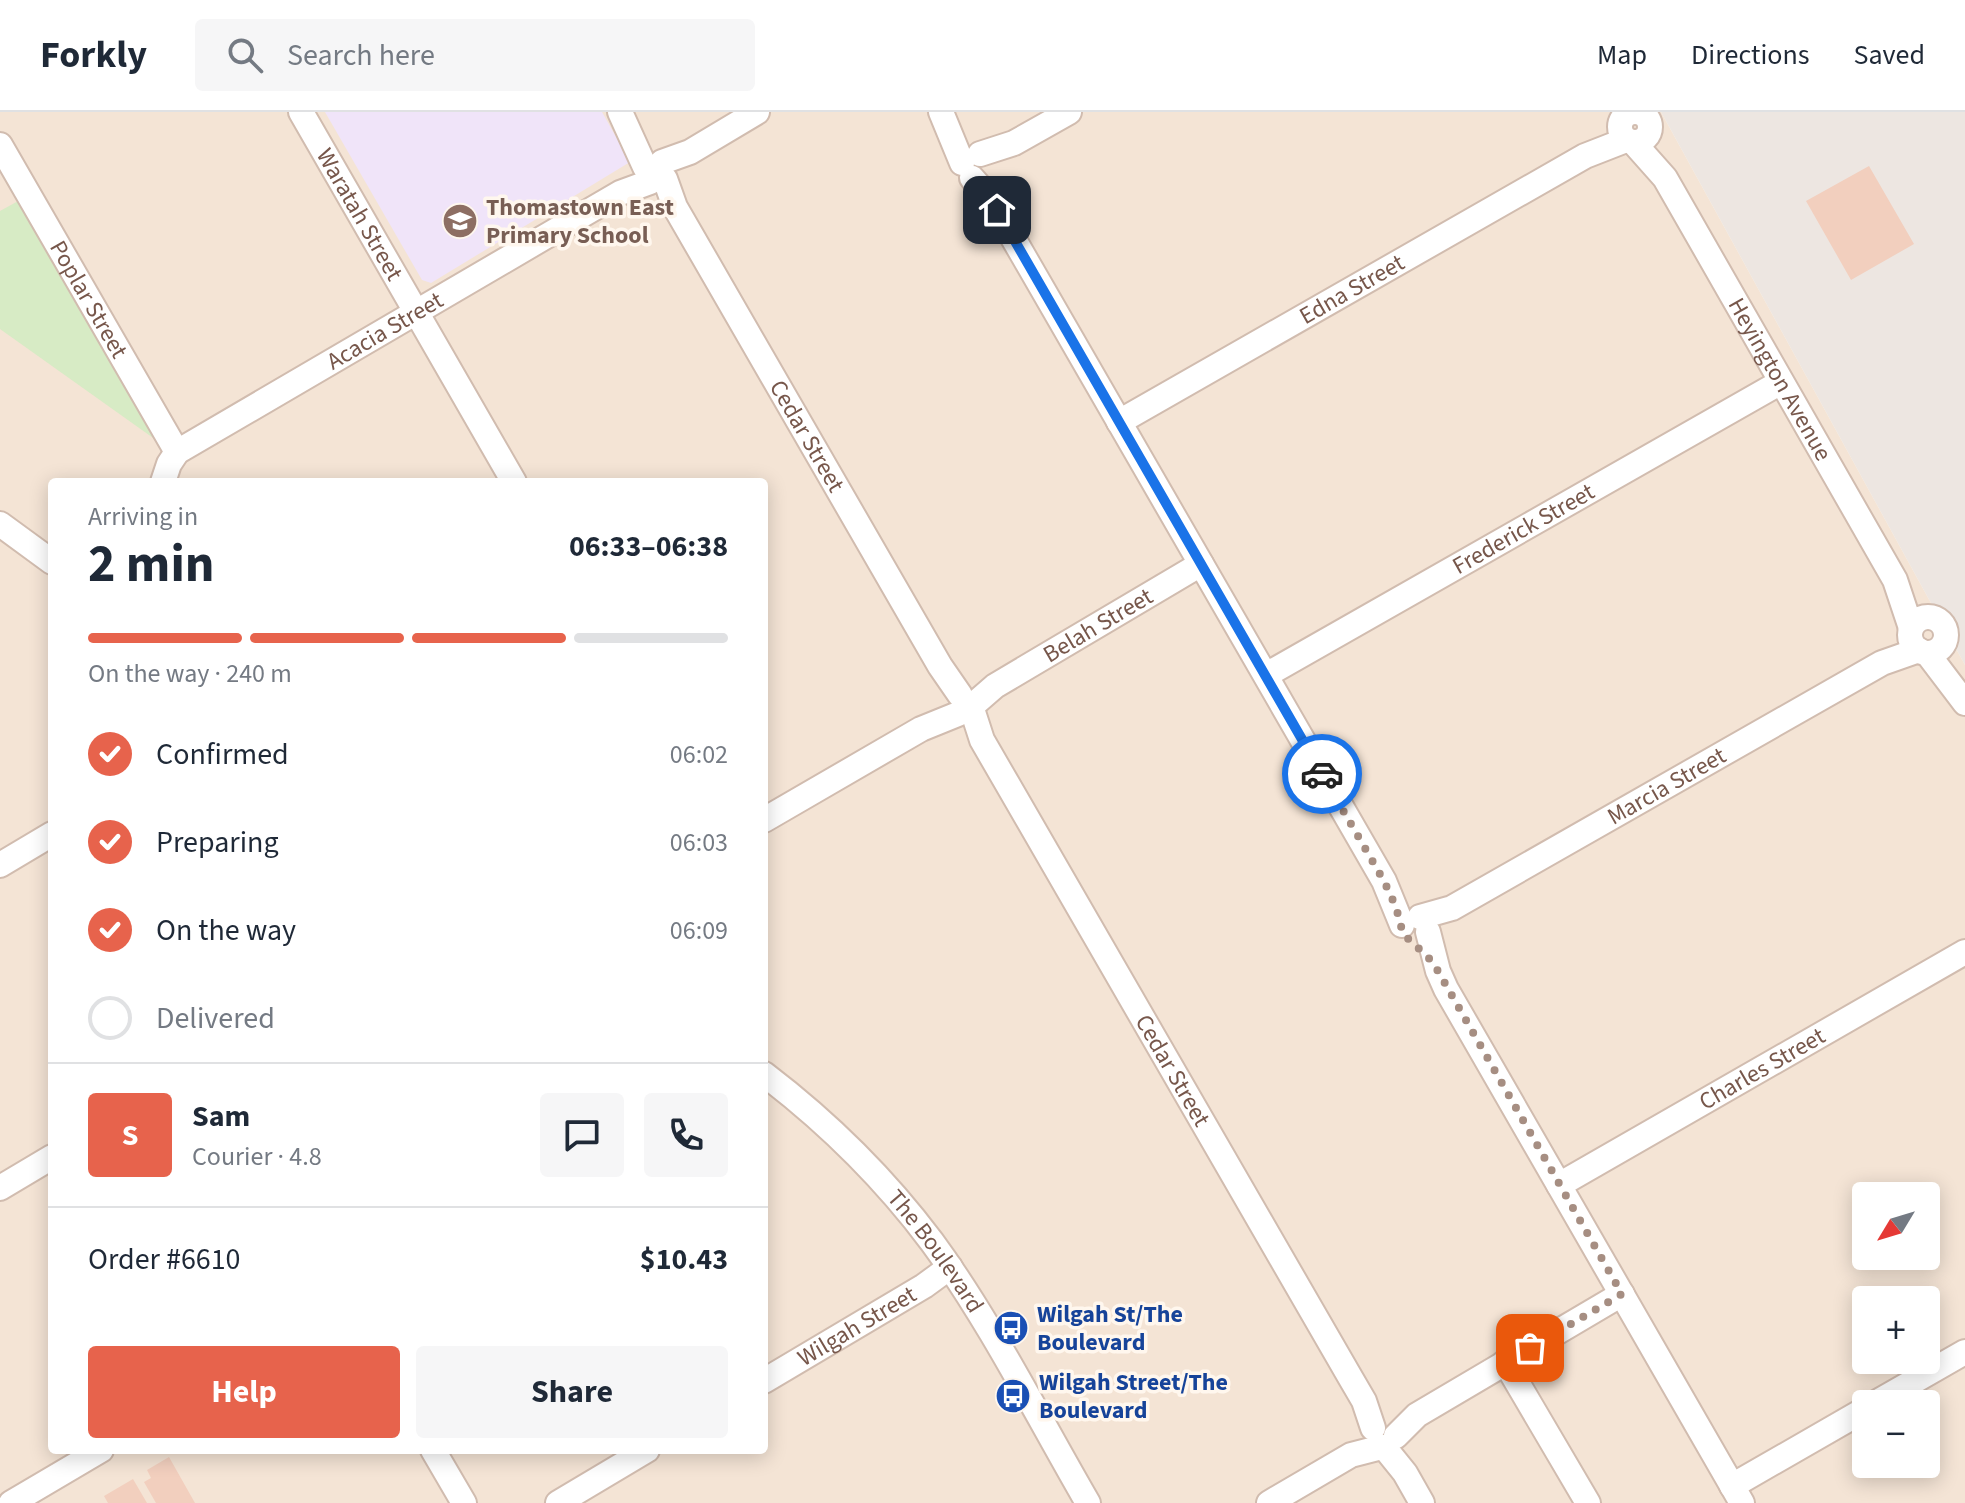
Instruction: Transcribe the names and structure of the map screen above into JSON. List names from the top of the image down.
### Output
{
  "streets": {
    "street": [
      "Waratah Street",
      "Edna Street",
      "Poplar Street",
      "Acacia Street",
      "Heyington Avenue",
      "Cedar Street",
      "Frederick Street",
      "Belah Street",
      "Marcia Street",
      "Charles Street",
      "The Boulevard",
      "Wilgah Street"
    ]
  },
  "crossings": [
    ["Waratah Street", "Acacia Street"],
    ["Edna Street", "Heyington Avenue"],
    ["Poplar Street", "Acacia Street"],
    ["Acacia Street", "Cedar Street"],
    ["Heyington Avenue", "Frederick Street"],
    ["Heyington Avenue", "Marcia Street"],
    ["Cedar Street", "Belah Street"],
    ["The Boulevard", "Wilgah Street"]
  ],
  "places": {
    "school or university": ["Thomastown East Primary School"],
    "bus stop": ["Wilgah St/The Boulevard", "Wilgah Street/The Boulevard"]
  },
  "north": "bottom left",
  "page": {
    "header": "Forkly",
    "search": "Search here",
    "nav": ["Map", "Directions", "Saved"],
    "heading": ["2 min", "Arriving in", "06:33–06:38"],
    "panel": [
      "Sam",
      "Courier · 4.8",
      "Order #6610",
      "$10.43"
    ],
    "bar": "On the way · 240 m",
    "list": [
      ["Confirmed", "06:02"],
      ["Preparing", "06:03"],
      ["On the way", "06:09"],
      "Delivered"
    ],
    "round": "S",
    "map_buttons": ["+", "−"],
    "buttons": ["Help", "Share"]
  }
}
